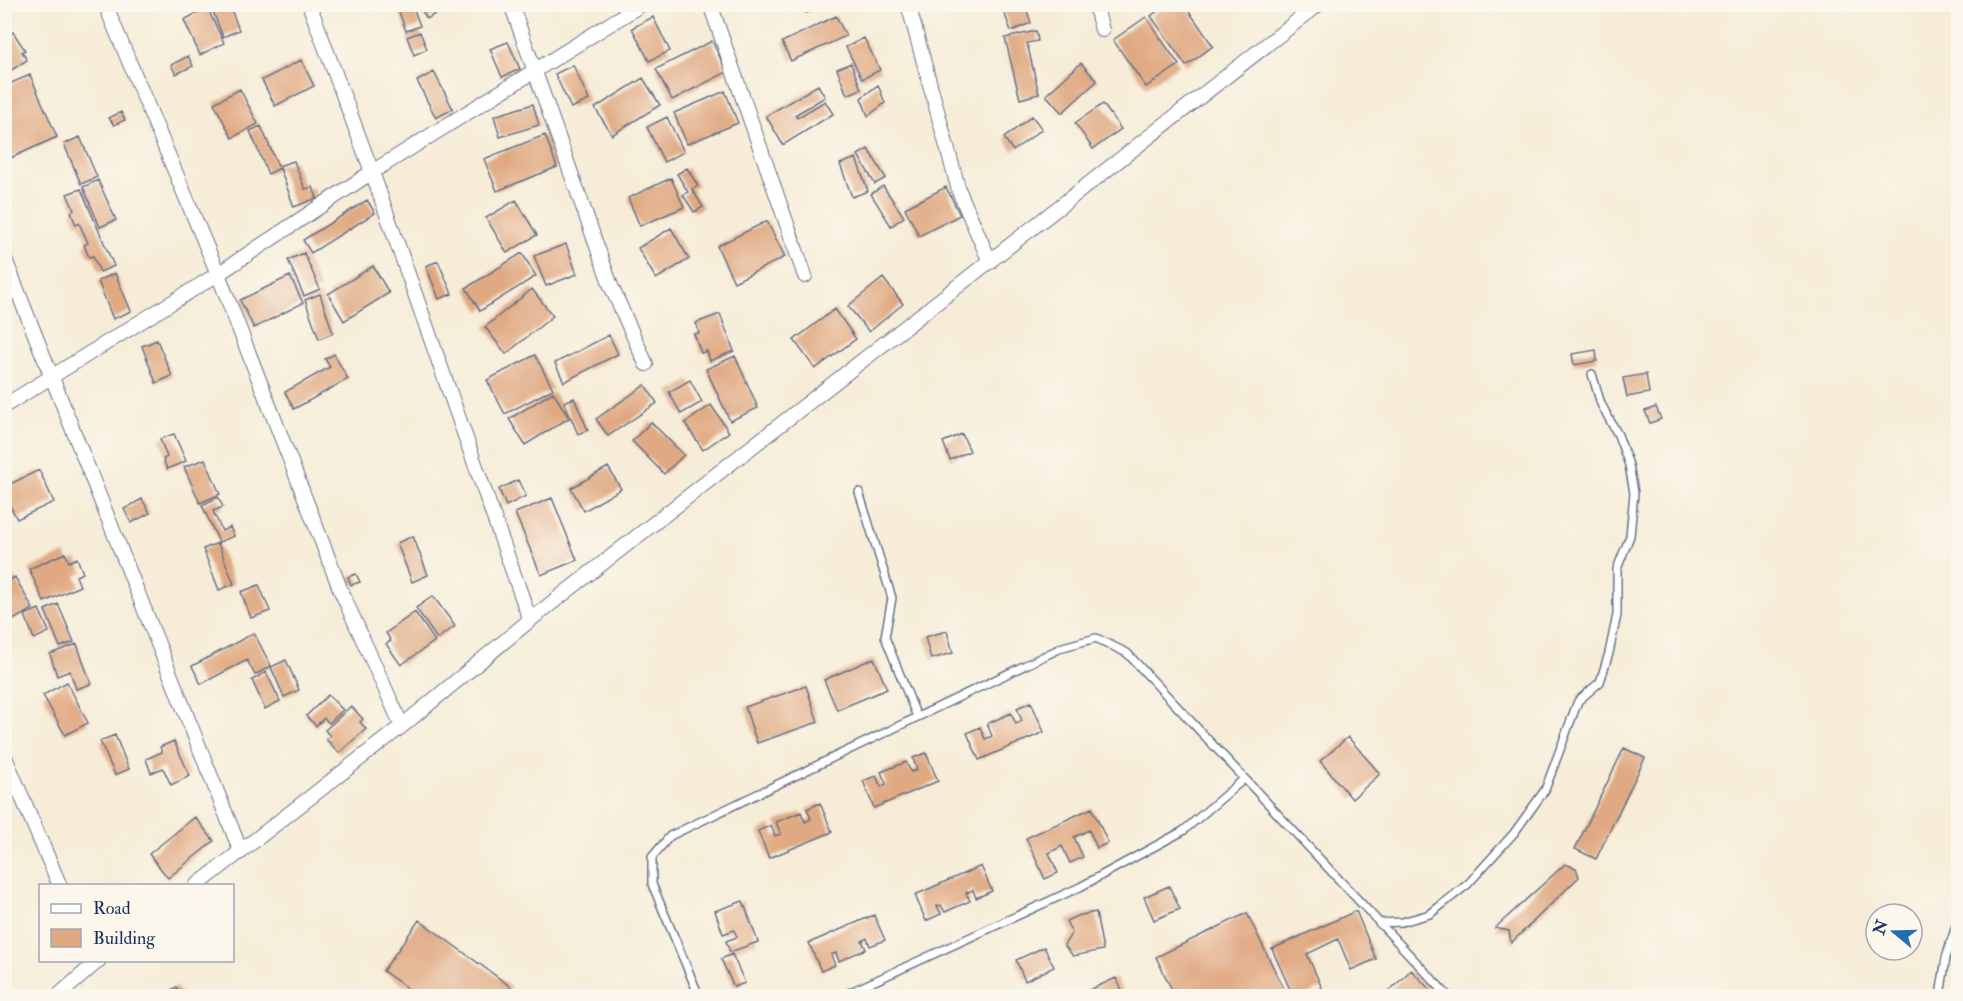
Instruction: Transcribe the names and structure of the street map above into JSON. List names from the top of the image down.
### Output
{
  "legend": ["Road", "Building"],
  "north": "left"
}
